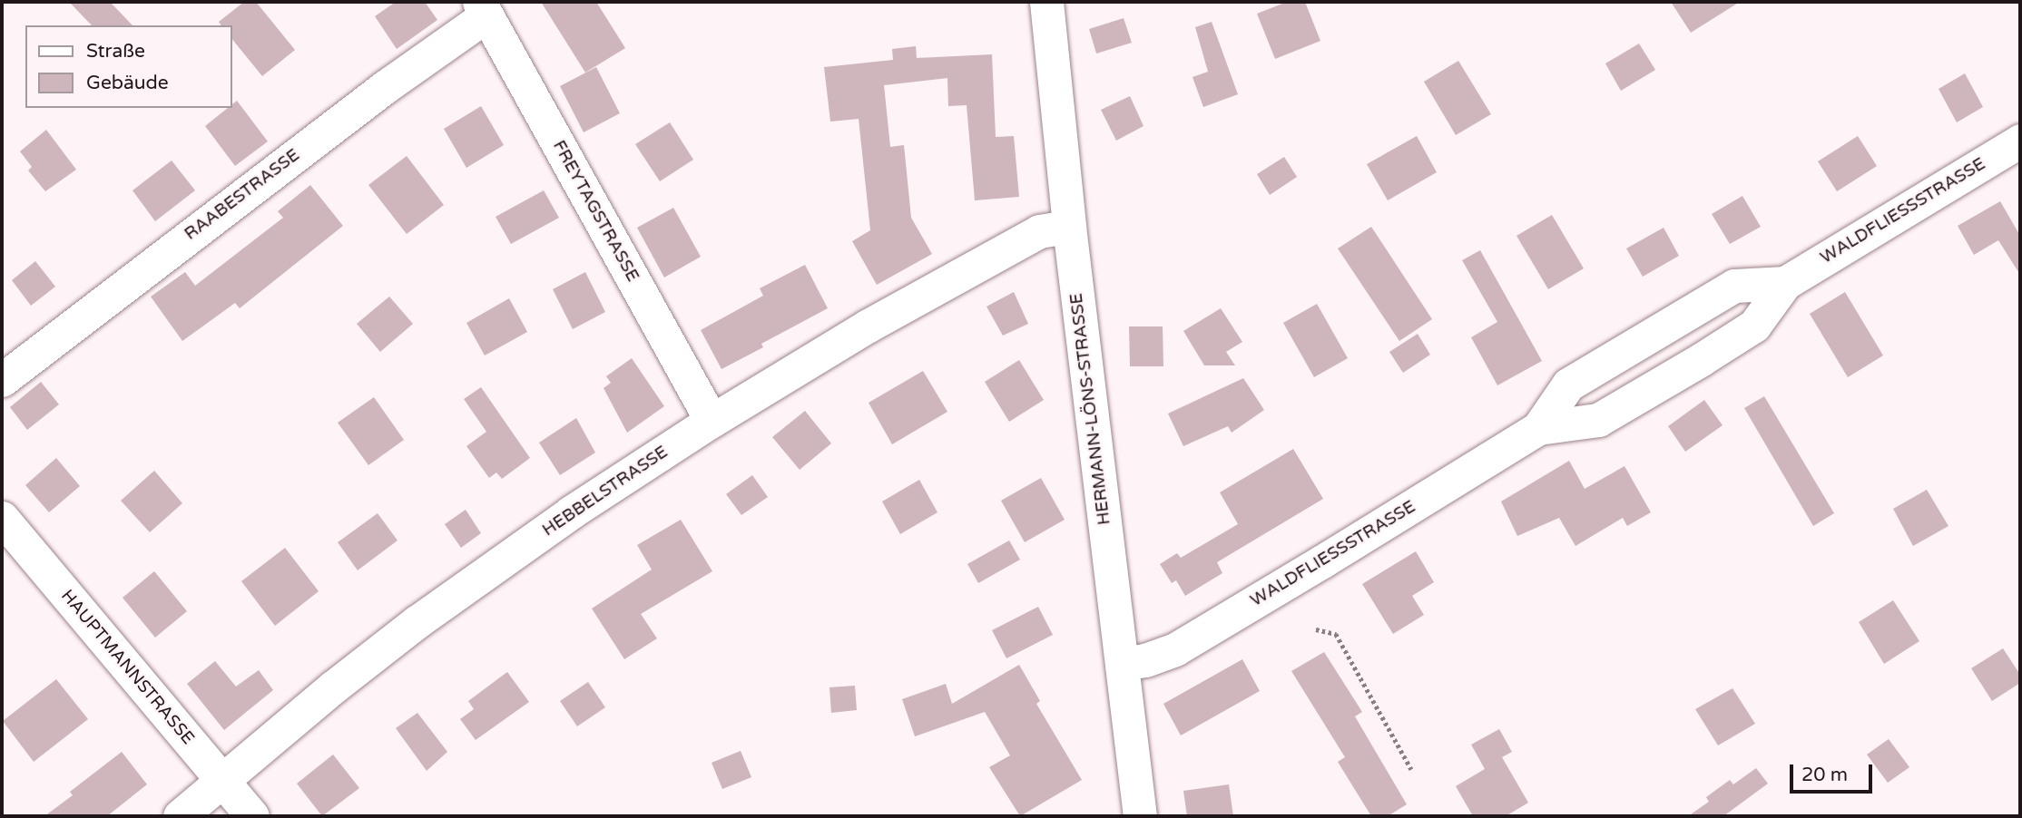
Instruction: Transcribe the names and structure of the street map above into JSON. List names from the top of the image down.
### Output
{
  "streets": {
    "street": [
      "RAABESTRASSE",
      "FREYTAGSTRASSE",
      "WALDFLIESSSTRASSE",
      "HERMANN-LÖNS-STRASSE",
      "HEBBELSTRASSE",
      "HAUPTMANNSTRASSE"
    ]
  },
  "crossings": [
    ["RAABESTRASSE", "FREYTAGSTRASSE"],
    ["FREYTAGSTRASSE", "HEBBELSTRASSE"],
    ["WALDFLIESSSTRASSE", "HERMANN-LÖNS-STRASSE"],
    ["HERMANN-LÖNS-STRASSE", "HEBBELSTRASSE"],
    ["HEBBELSTRASSE", "HAUPTMANNSTRASSE"]
  ],
  "legend": ["Straße", "Gebäude"],
  "scale_bar": "20 m"
}
